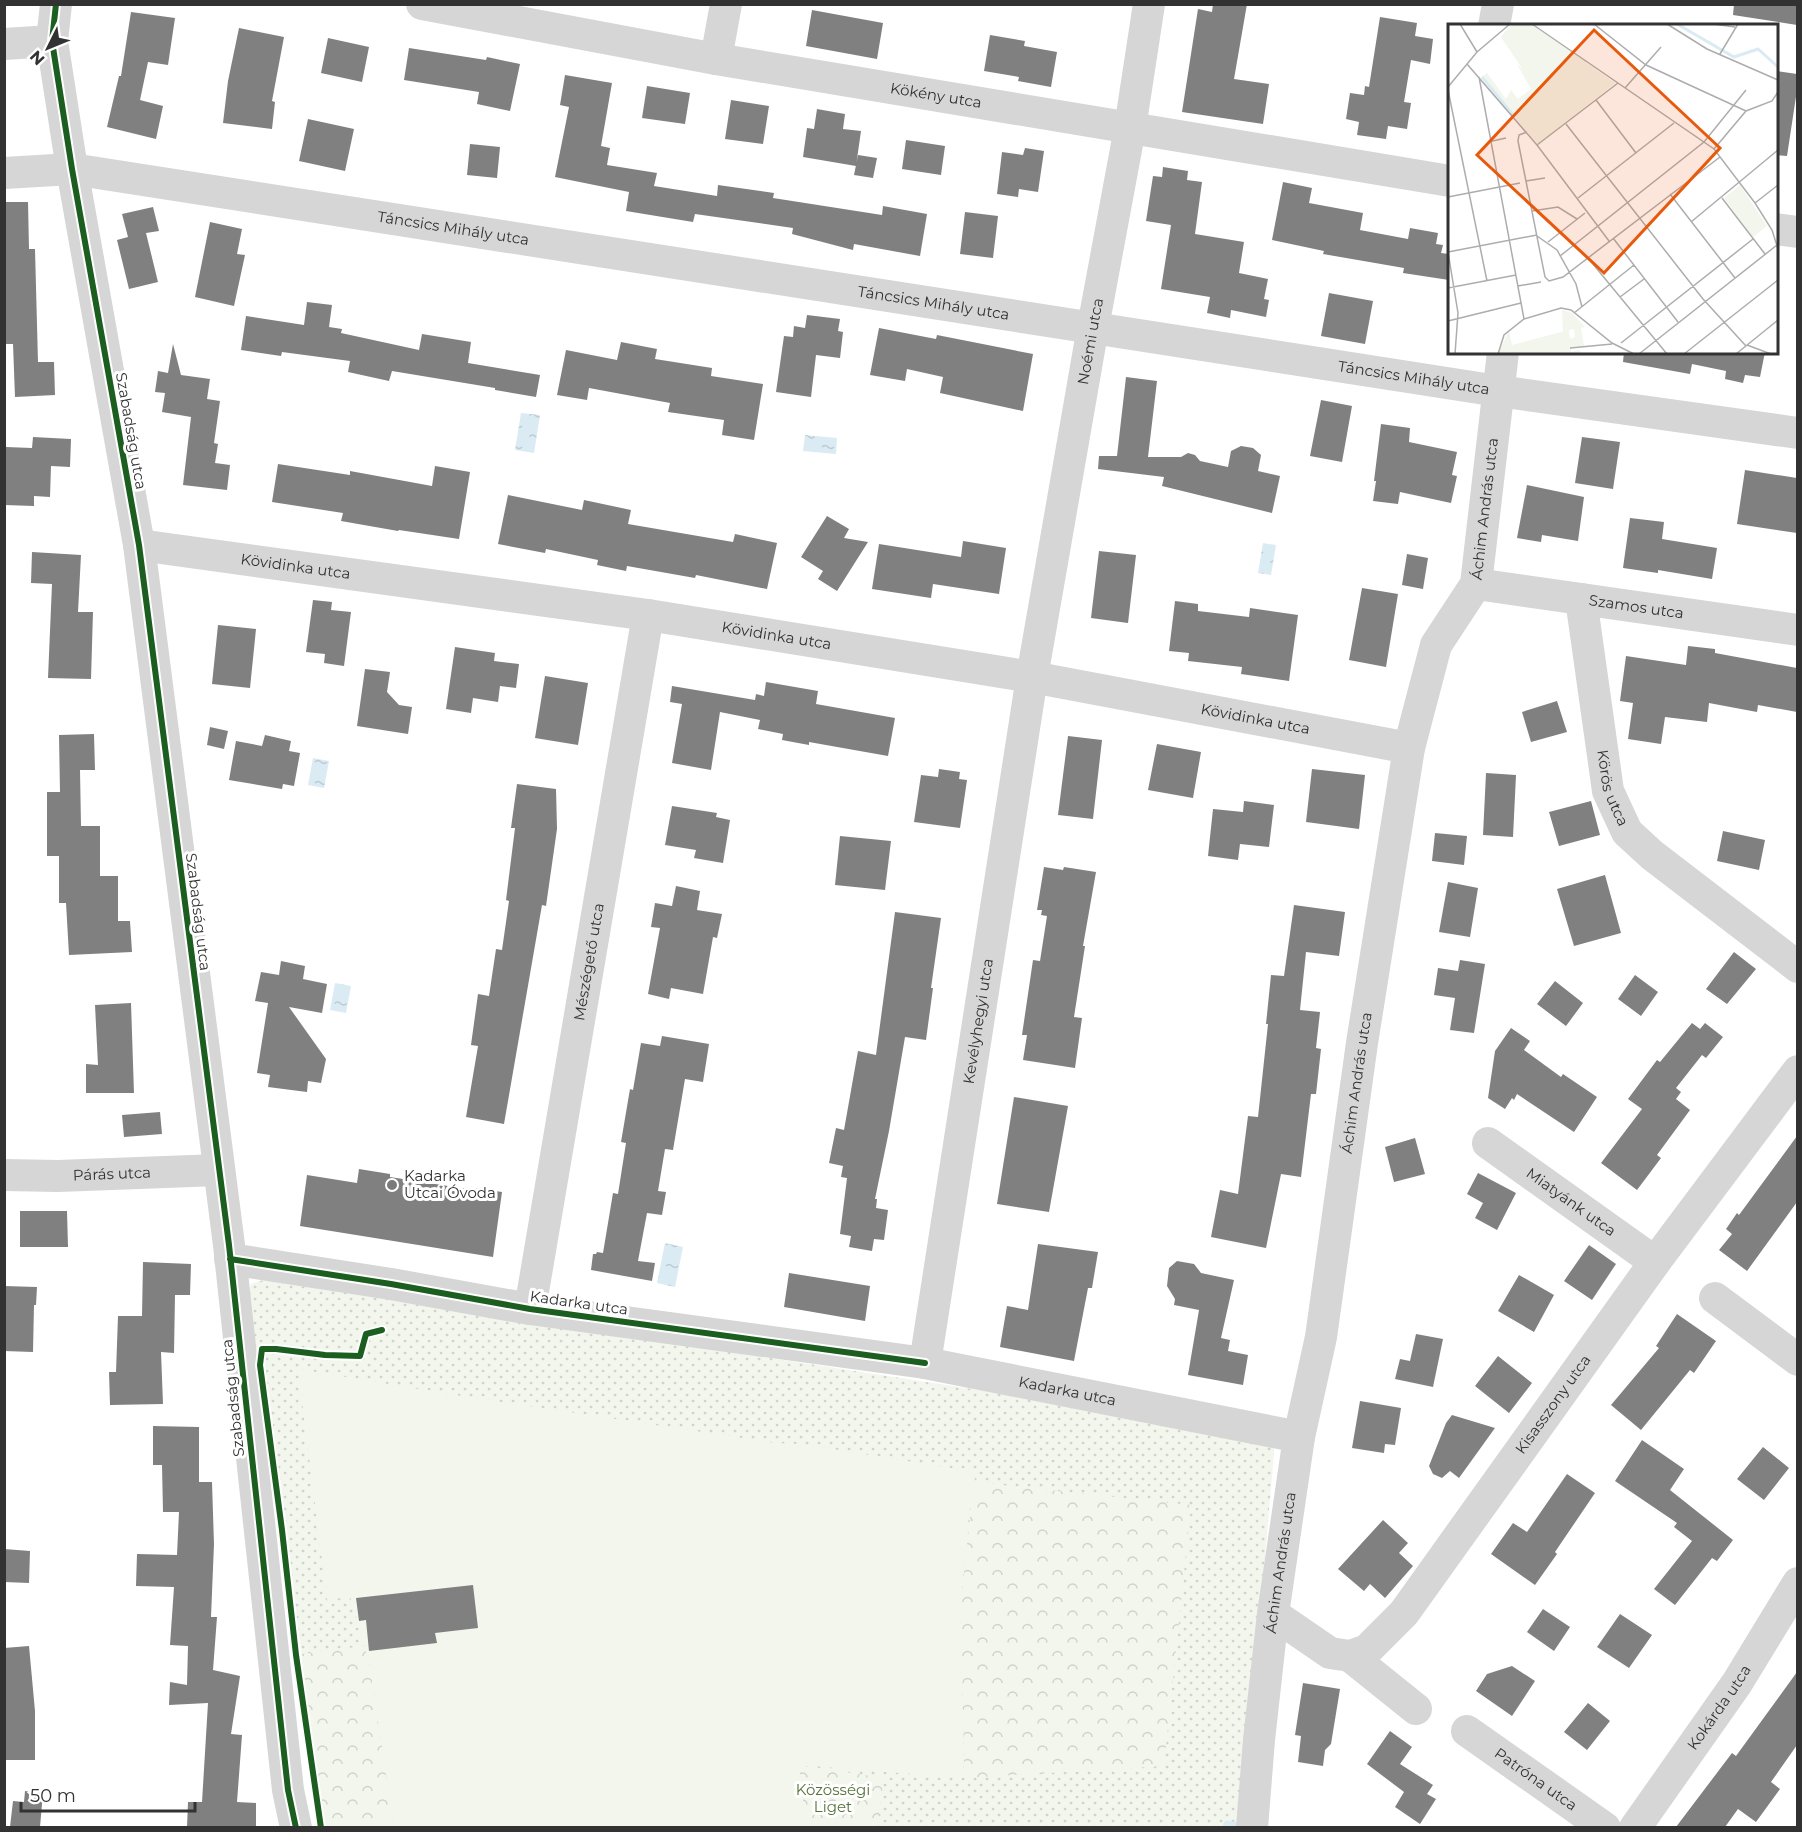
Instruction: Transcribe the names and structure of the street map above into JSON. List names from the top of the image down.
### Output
{
  "streets": {
    "street": [
      "Kökény utca",
      "Táncsics Mihály utca",
      "Noémi utca",
      "Szabadság utca",
      "Áchim András utca",
      "Kövidinka utca",
      "Szamos utca",
      "Körös utca",
      "Mészégető utca",
      "Kevélyhegyi utca",
      "Párás utca",
      "Miatyánk utca",
      "Kadarka utca",
      "Kisasszony utca",
      "Kokárda utca",
      "Patróna utca"
    ]
  },
  "crossings": [
    ["Kökény utca", "Noémi utca"],
    ["Táncsics Mihály utca", "Noémi utca"],
    ["Táncsics Mihály utca", "Szabadság utca"],
    ["Táncsics Mihály utca", "Áchim András utca"],
    ["Noémi utca", "Kövidinka utca"],
    ["Noémi utca", "Kevélyhegyi utca"],
    ["Szabadság utca", "Kövidinka utca"],
    ["Szabadság utca", "Párás utca"],
    ["Szabadság utca", "Kadarka utca"],
    ["Áchim András utca", "Kövidinka utca"],
    ["Áchim András utca", "Szamos utca"],
    ["Áchim András utca", "Kadarka utca"],
    ["Kövidinka utca", "Mészégető utca"],
    ["Kövidinka utca", "Kevélyhegyi utca"],
    ["Szamos utca", "Körös utca"],
    ["Mészégető utca", "Kadarka utca"],
    ["Kevélyhegyi utca", "Kadarka utca"],
    ["Miatyánk utca", "Kisasszony utca"]
  ],
  "parks": ["Közösségi Liget"],
  "places": ["Kadarka Utcai Óvoda"],
  "scale_bar": "50 m",
  "north": "bottom left"
}
